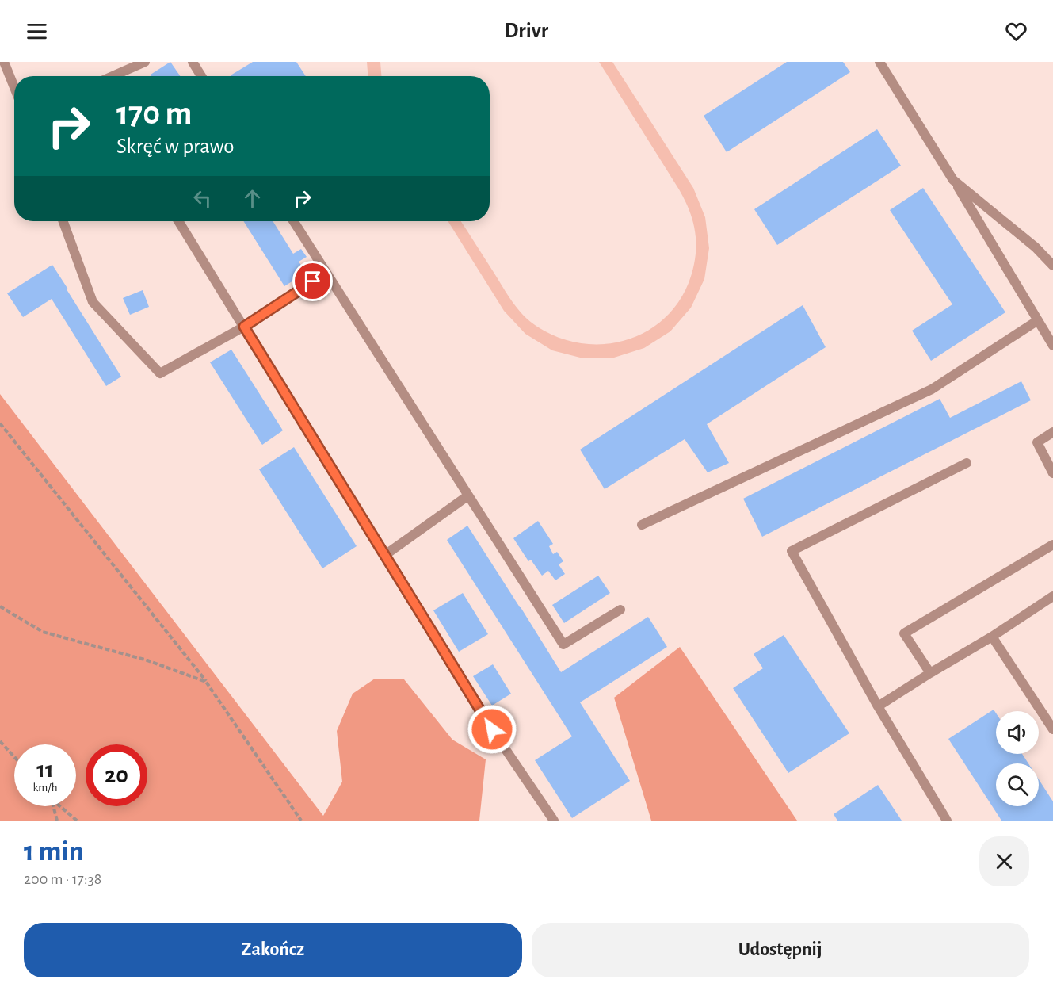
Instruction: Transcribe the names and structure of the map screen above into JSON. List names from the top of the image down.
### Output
{
  "page": {
    "header": "Drivr",
    "turn": ["170 m", "Skręć w prawo"],
    "speed": "11 km/h",
    "limit": "20",
    "heading": ["1 min", "200 m · 17:38"],
    "buttons": ["Zakończ", "Udostępnij"]
  }
}
